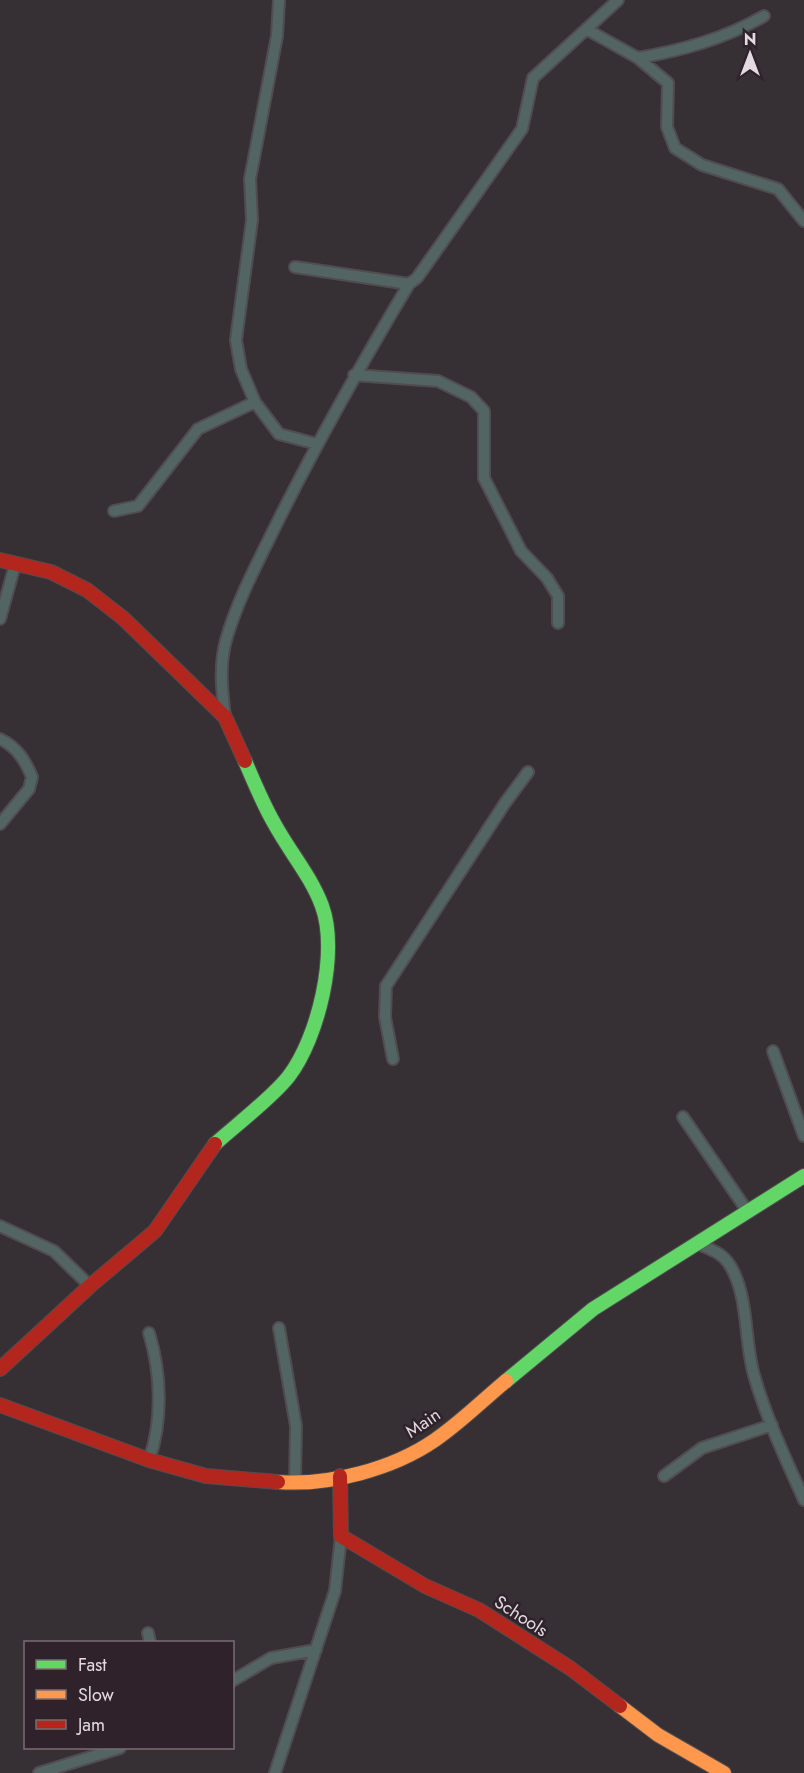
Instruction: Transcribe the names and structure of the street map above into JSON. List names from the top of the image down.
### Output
{
  "streets": {
    "street": ["Main", "Schools"]
  },
  "legend": ["Fast", "Slow", "Jam"],
  "north": "top"
}
